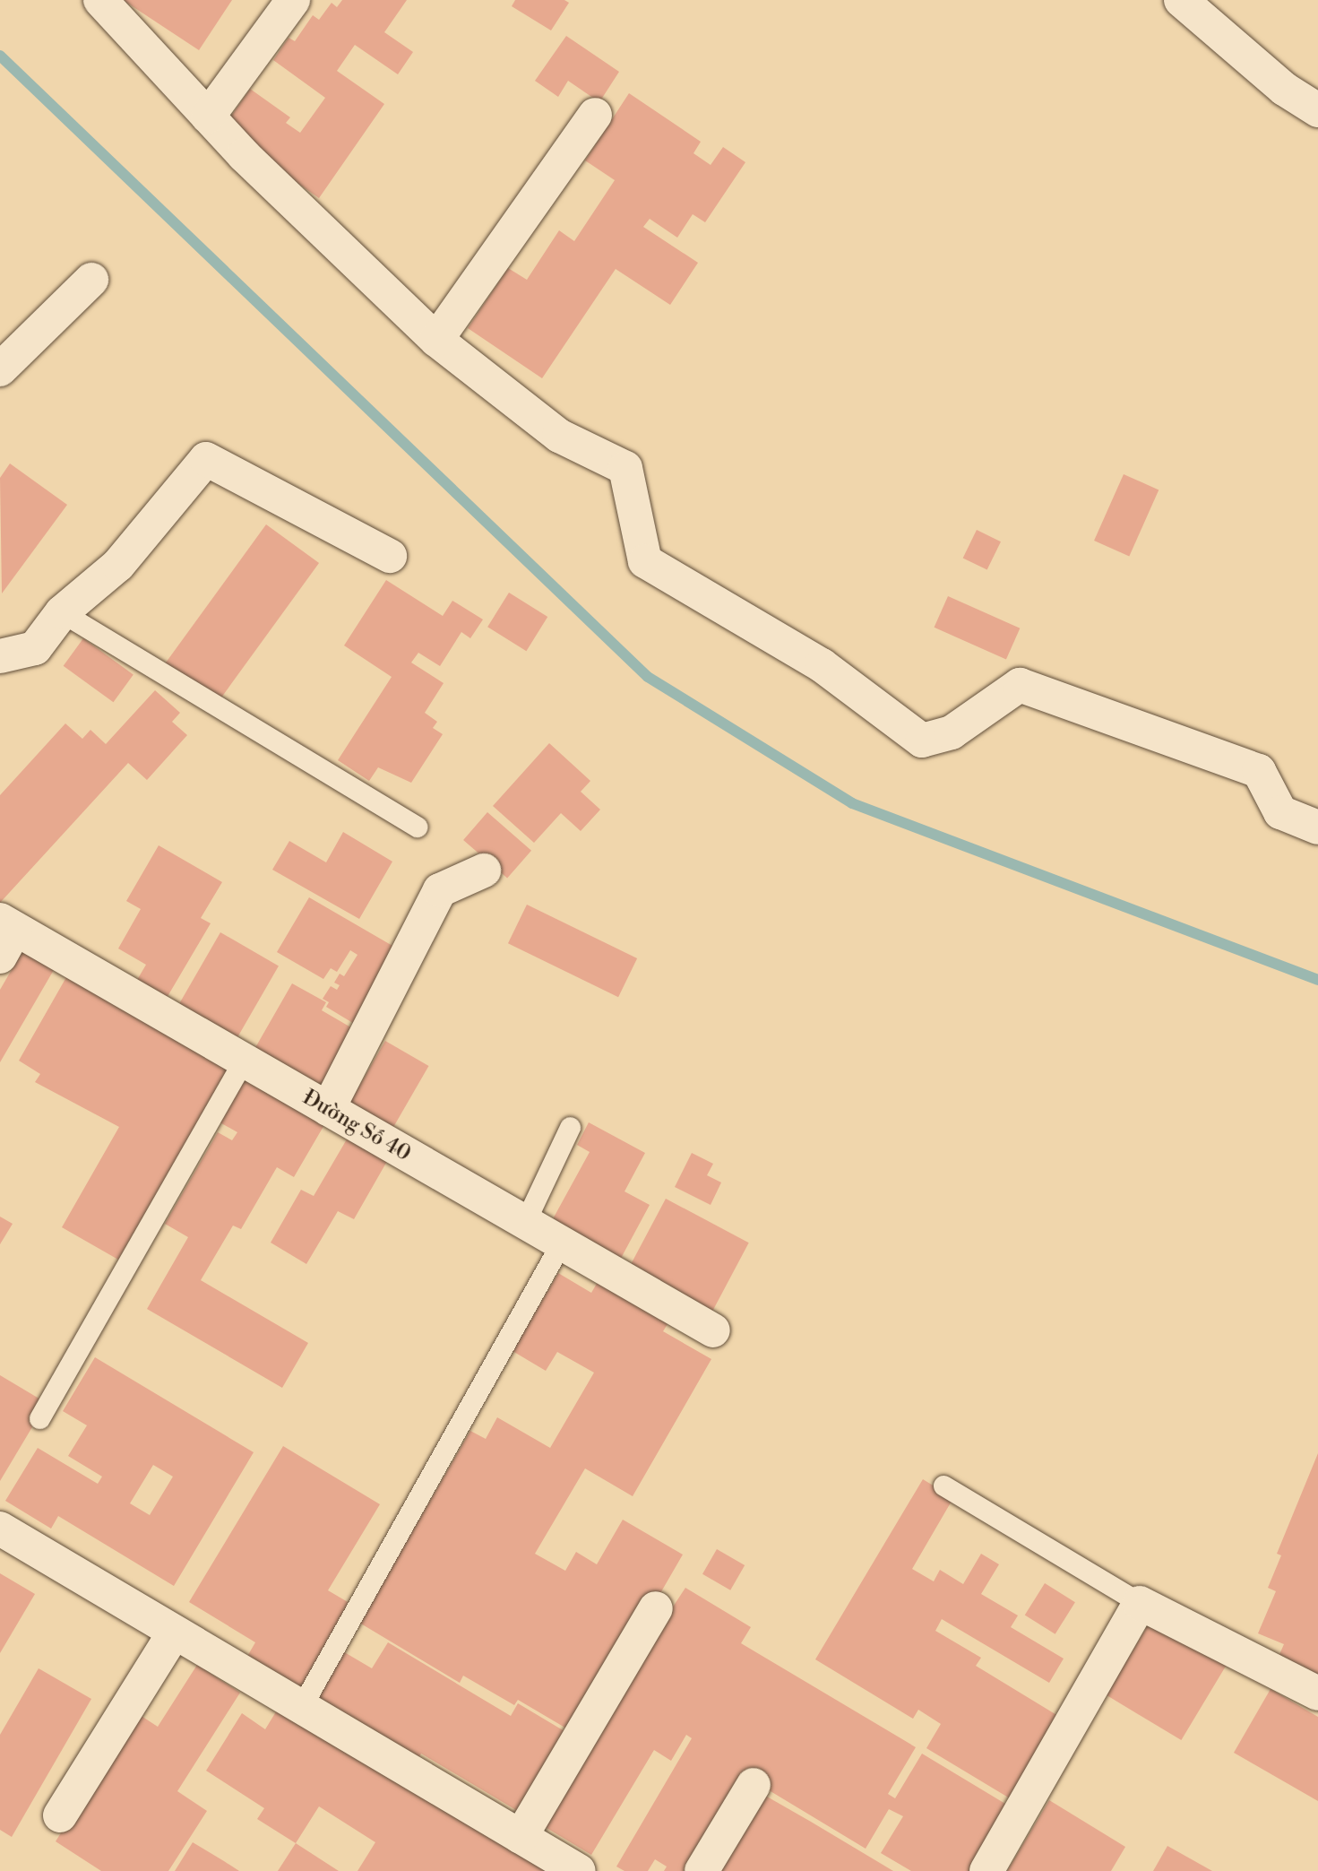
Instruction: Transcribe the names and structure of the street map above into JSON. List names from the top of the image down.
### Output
{
  "streets": {
    "street": ["Đường Số 40"]
  }
}
